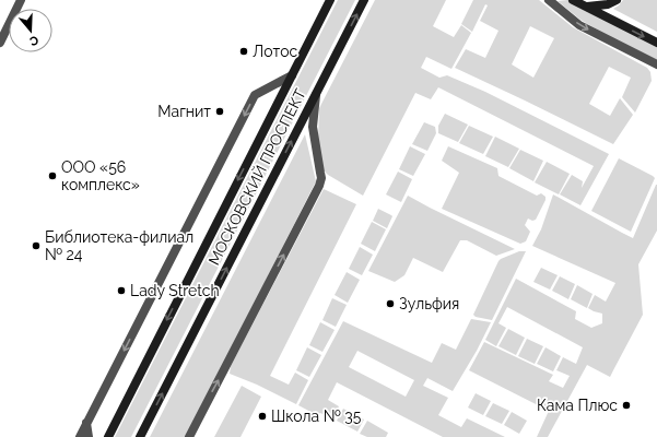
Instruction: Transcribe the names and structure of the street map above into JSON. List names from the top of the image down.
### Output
{
  "streets": {
    "main road": ["МОСКОВСКИЙ ПРОСПЕКТ"]
  },
  "places": [
    "Лотос",
    "Магнит",
    "ООО «56 комплекс»",
    "Библиотека-филиал № 24",
    "Lady Stretch",
    "Зульфия",
    "Кама Плюс",
    "Школа № 35"
  ],
  "north": "bottom"
}
